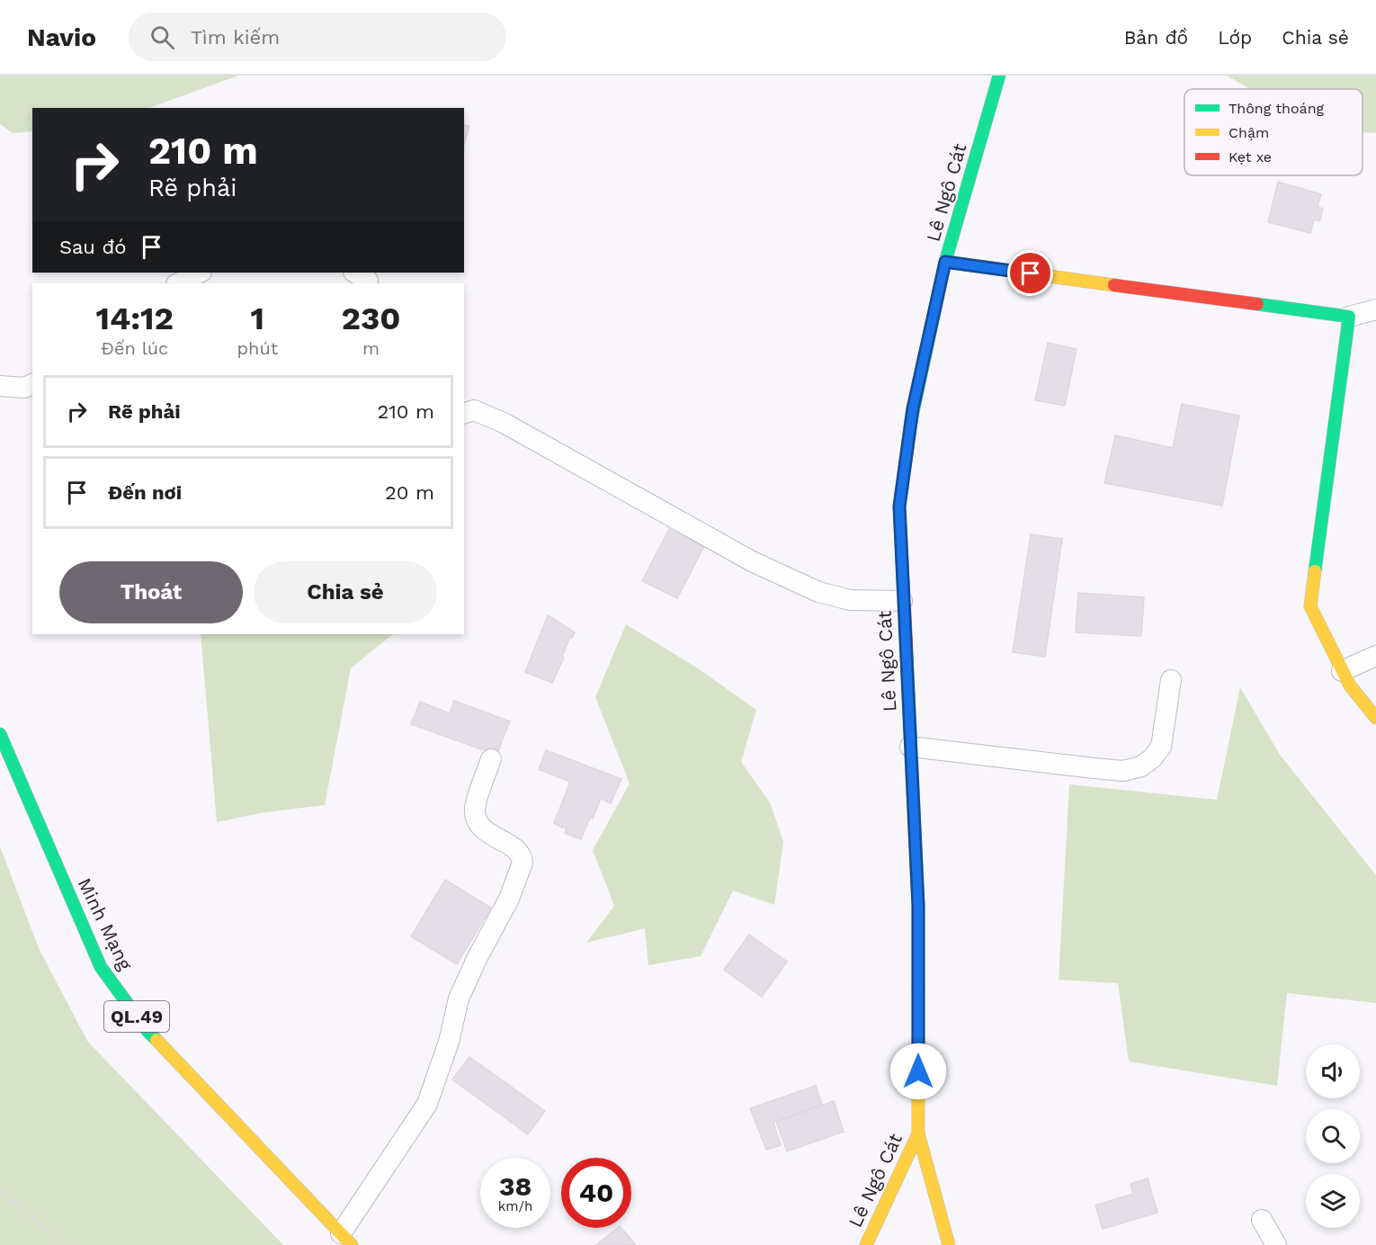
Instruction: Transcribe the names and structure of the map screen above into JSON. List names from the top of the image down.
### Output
{
  "streets": {
    "main road": ["Lê Ngô Cát", "Minh Mạng", "QL.49"]
  },
  "legend": ["Thông thoáng", "Chậm", "Kẹt xe"],
  "page": {
    "header": "Navio",
    "search": "Tìm kiếm",
    "nav": ["Bản đồ", "Lớp", "Chia sẻ"],
    "turn": ["210 m", "Rẽ phải"],
    "then": "Sau đó",
    "eta": [
      "14:12",
      "Đến lúc",
      "1",
      "phút",
      "230",
      "m"
    ],
    "list": [
      {
        "name": "Rẽ phải",
        "value": "210 m"
      },
      {
        "name": "Đến nơi",
        "value": "20 m"
      }
    ],
    "buttons": ["Thoát", "Chia sẻ"],
    "speed": "38 km/h",
    "limit": "40"
  }
}
